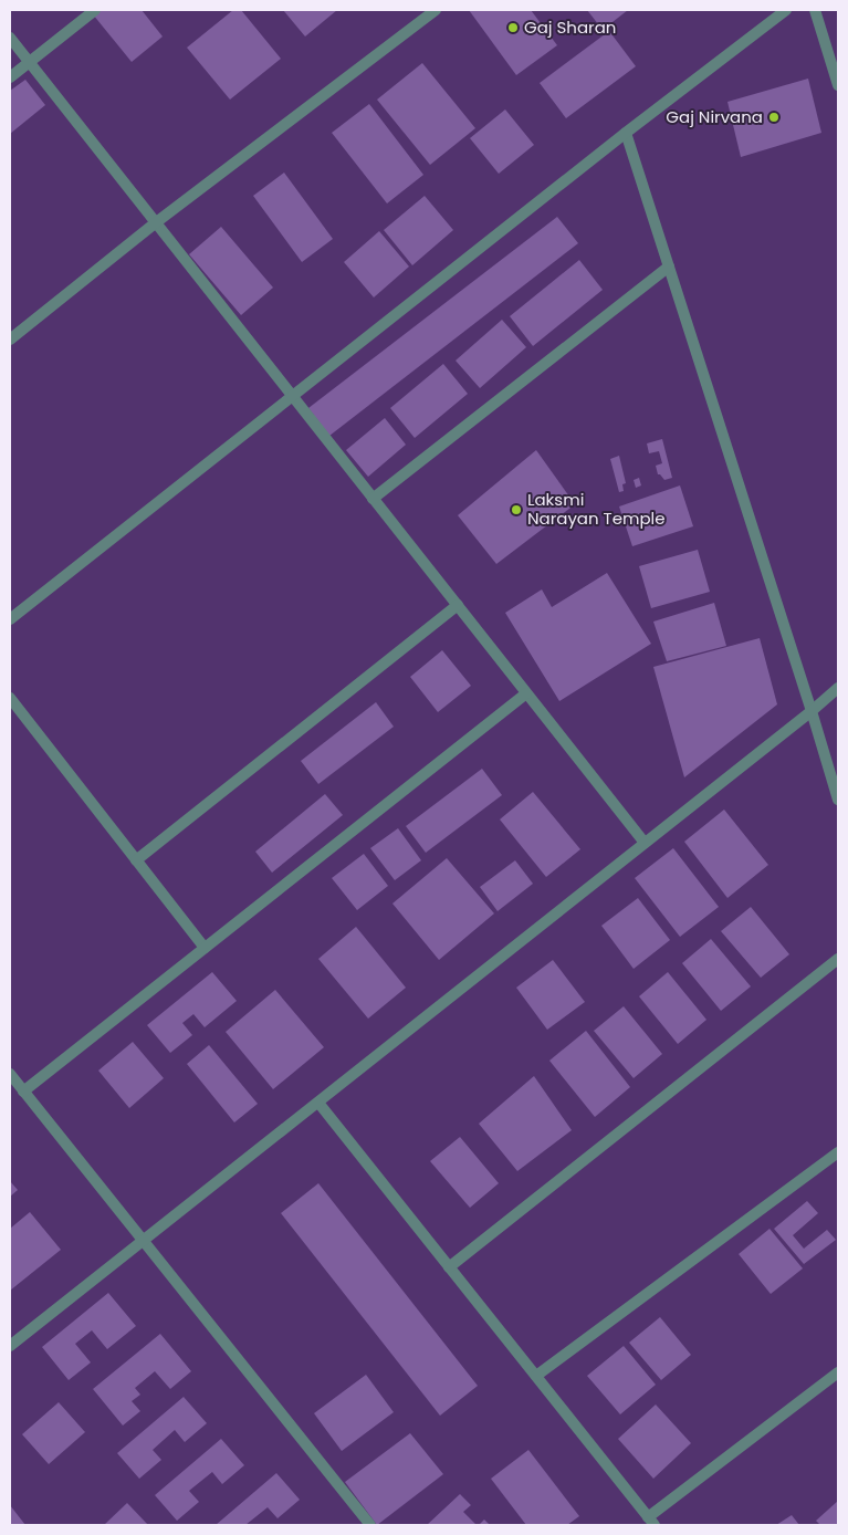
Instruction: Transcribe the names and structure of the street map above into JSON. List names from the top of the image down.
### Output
{
  "places": ["Gaj Sharan", "Gaj Nirvana", "Laksmi Narayan Temple"]
}
